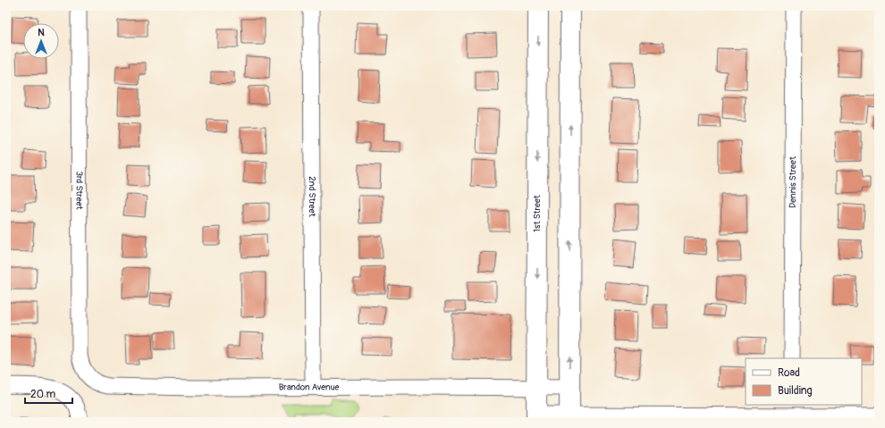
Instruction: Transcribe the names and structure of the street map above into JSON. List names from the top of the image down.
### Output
{
  "streets": {
    "main road": ["1st Street"],
    "street": [
      "Dennis Street",
      "3rd Street",
      "2nd Street",
      "Brandon Avenue"
    ]
  },
  "crossings": [
    ["3rd Street", "Brandon Avenue"],
    ["2nd Street", "Brandon Avenue"],
    ["1st Street", "Brandon Avenue"]
  ],
  "legend": ["Road", "Building"],
  "scale_bar": "20 m",
  "north": "top"
}
